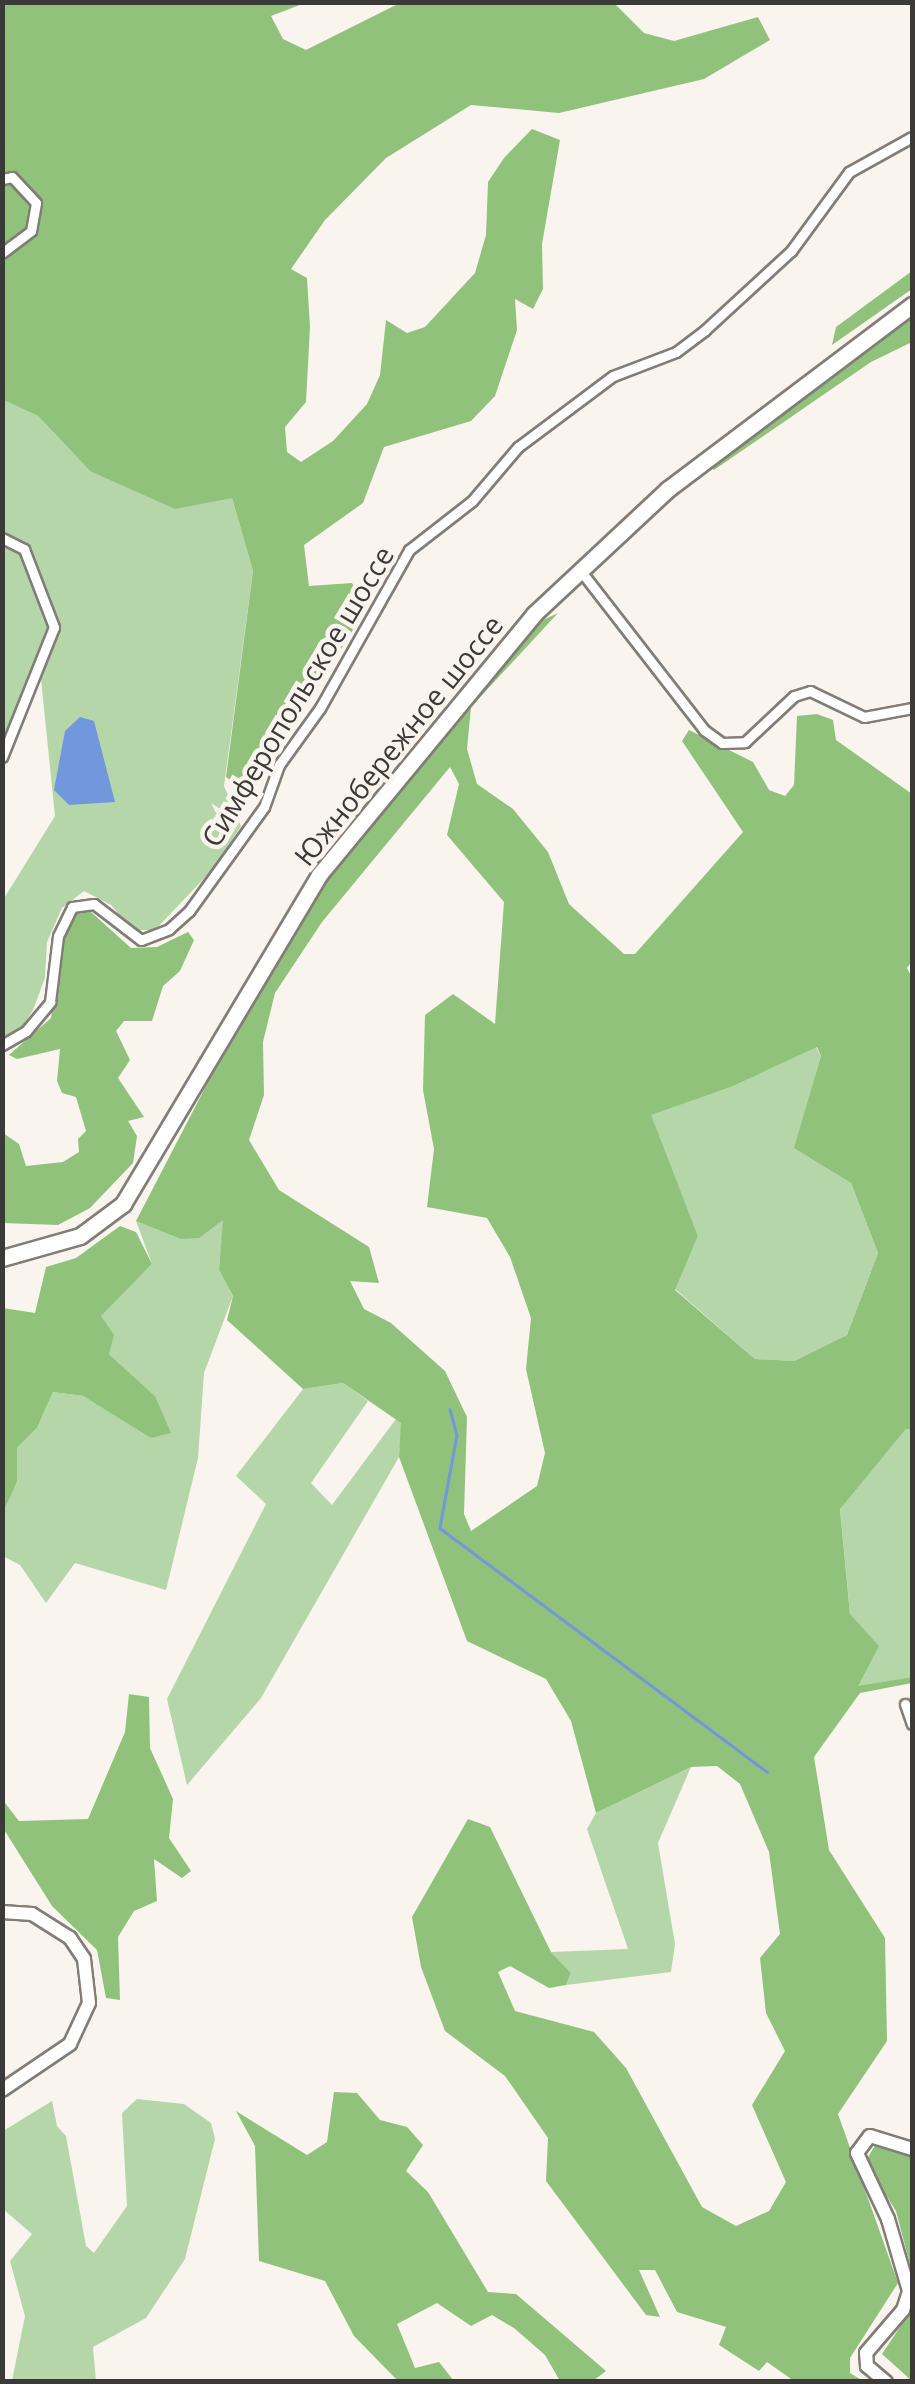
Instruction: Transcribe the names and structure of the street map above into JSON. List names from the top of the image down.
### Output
{
  "streets": {
    "highway": ["Южнобережное шоссе"],
    "street": ["Симферопольское шоссе"]
  }
}
